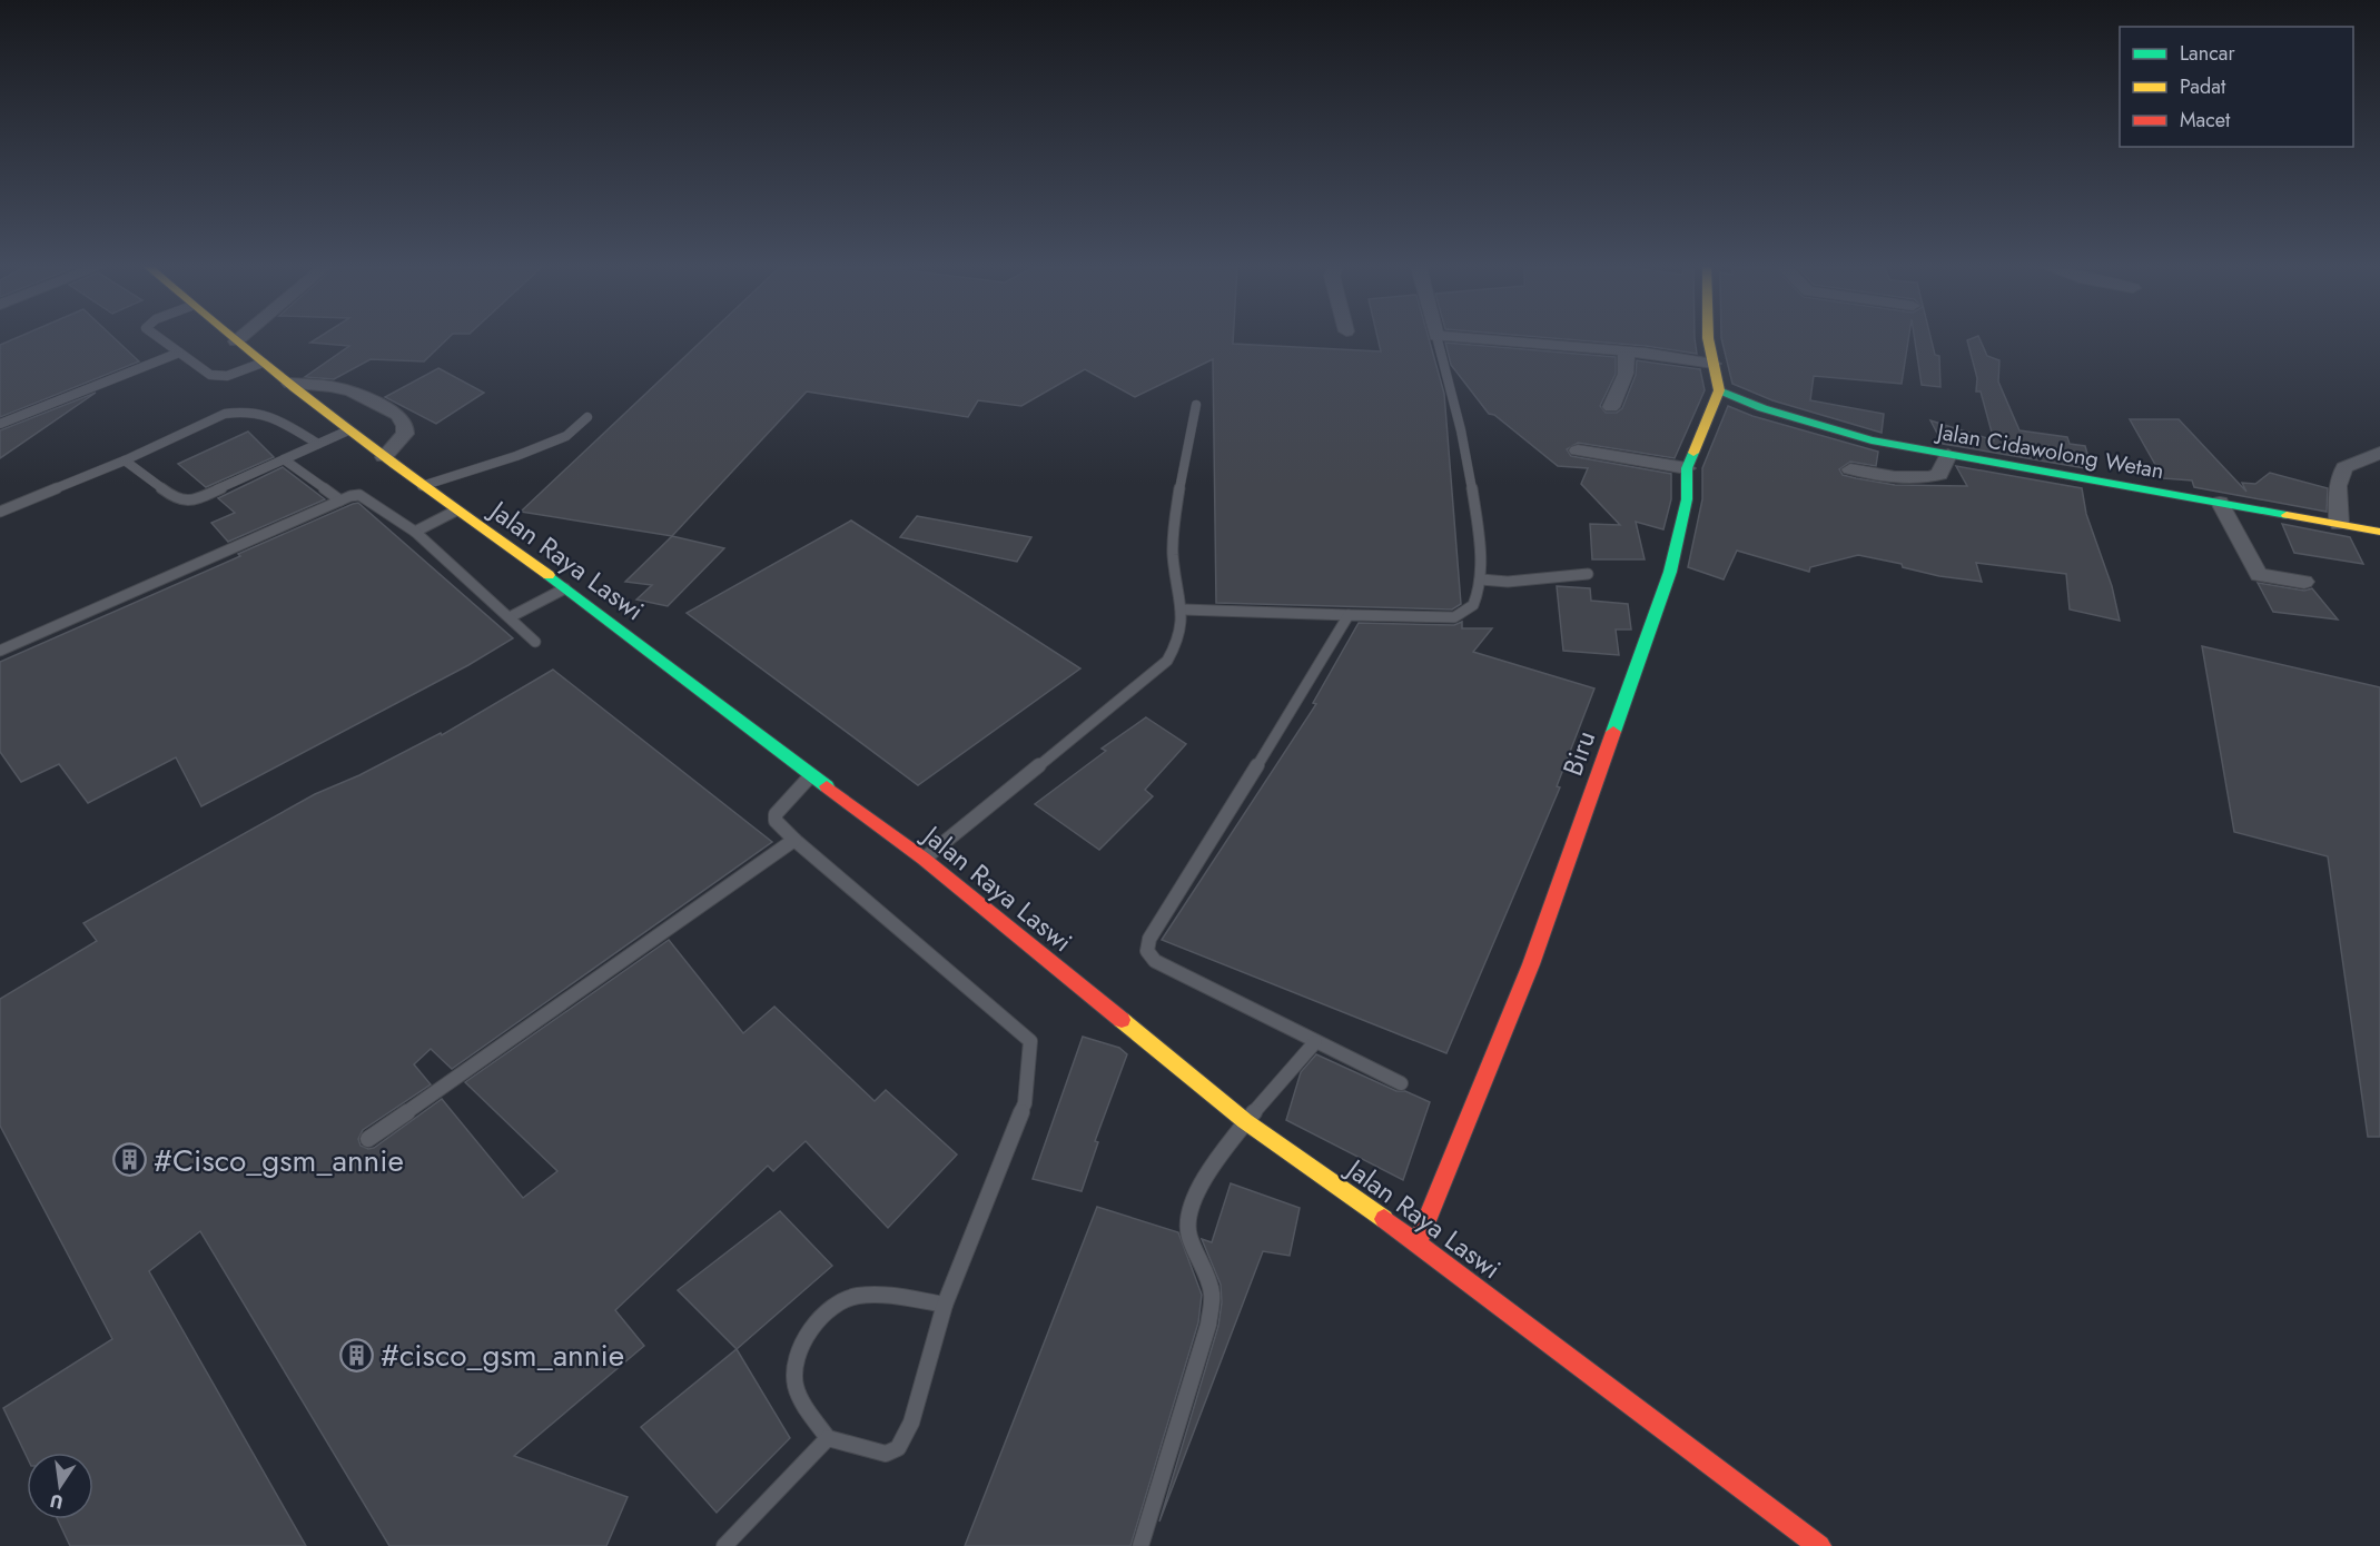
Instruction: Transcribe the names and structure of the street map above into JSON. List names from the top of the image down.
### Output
{
  "streets": {
    "main road": ["Jalan Cidawolong Wetan", "Jalan Raya Laswi", "Biru"]
  },
  "crossings": [
    ["Jalan Cidawolong Wetan", "Biru"],
    ["Jalan Raya Laswi", "Biru"]
  ],
  "places": {
    "building": ["#Cisco_gsm_annie", "#cisco_gsm_annie"]
  },
  "legend": ["Lancar", "Padat", "Macet"],
  "north": "bottom"
}
